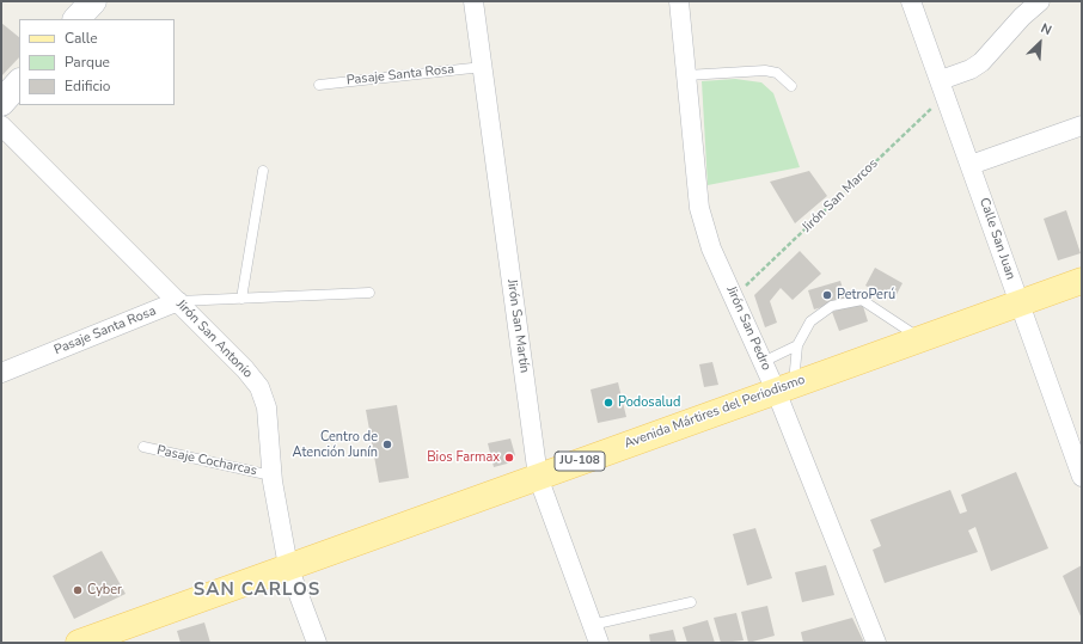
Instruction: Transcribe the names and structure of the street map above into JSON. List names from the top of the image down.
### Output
{
  "streets": {
    "main road": ["Avenida Mártires del Periodismo", "JU-108"],
    "street": [
      "Pasaje Santa Rosa",
      "Calle San Juan",
      "Jirón San Martín",
      "Jirón San Pedro",
      "Jirón San Antonio"
    ],
    "lane": ["Pasaje Cocharcas"],
    "path": ["Jirón San Marcos"]
  },
  "crossings": [
    ["Pasaje Santa Rosa", "Jirón San Martín"],
    ["Pasaje Santa Rosa", "Jirón San Antonio"],
    ["Jirón San Marcos", "Calle San Juan"],
    ["Jirón San Marcos", "Jirón San Pedro"],
    ["Calle San Juan", "Avenida Mártires del Periodismo"],
    ["Jirón San Martín", "Avenida Mártires del Periodismo"],
    ["Jirón San Pedro", "Avenida Mártires del Periodismo"],
    ["Jirón San Antonio", "Avenida Mártires del Periodismo"],
    ["Jirón San Antonio", "Pasaje Cocharcas"]
  ],
  "districts": ["SAN CARLOS"],
  "places": [
    "PetroPerú",
    "Podosalud",
    "Centro de Atención Junín",
    "Bios Farmax",
    "Cyber"
  ],
  "legend": ["Calle", "Parque", "Edificio"],
  "north": "top right"
}
